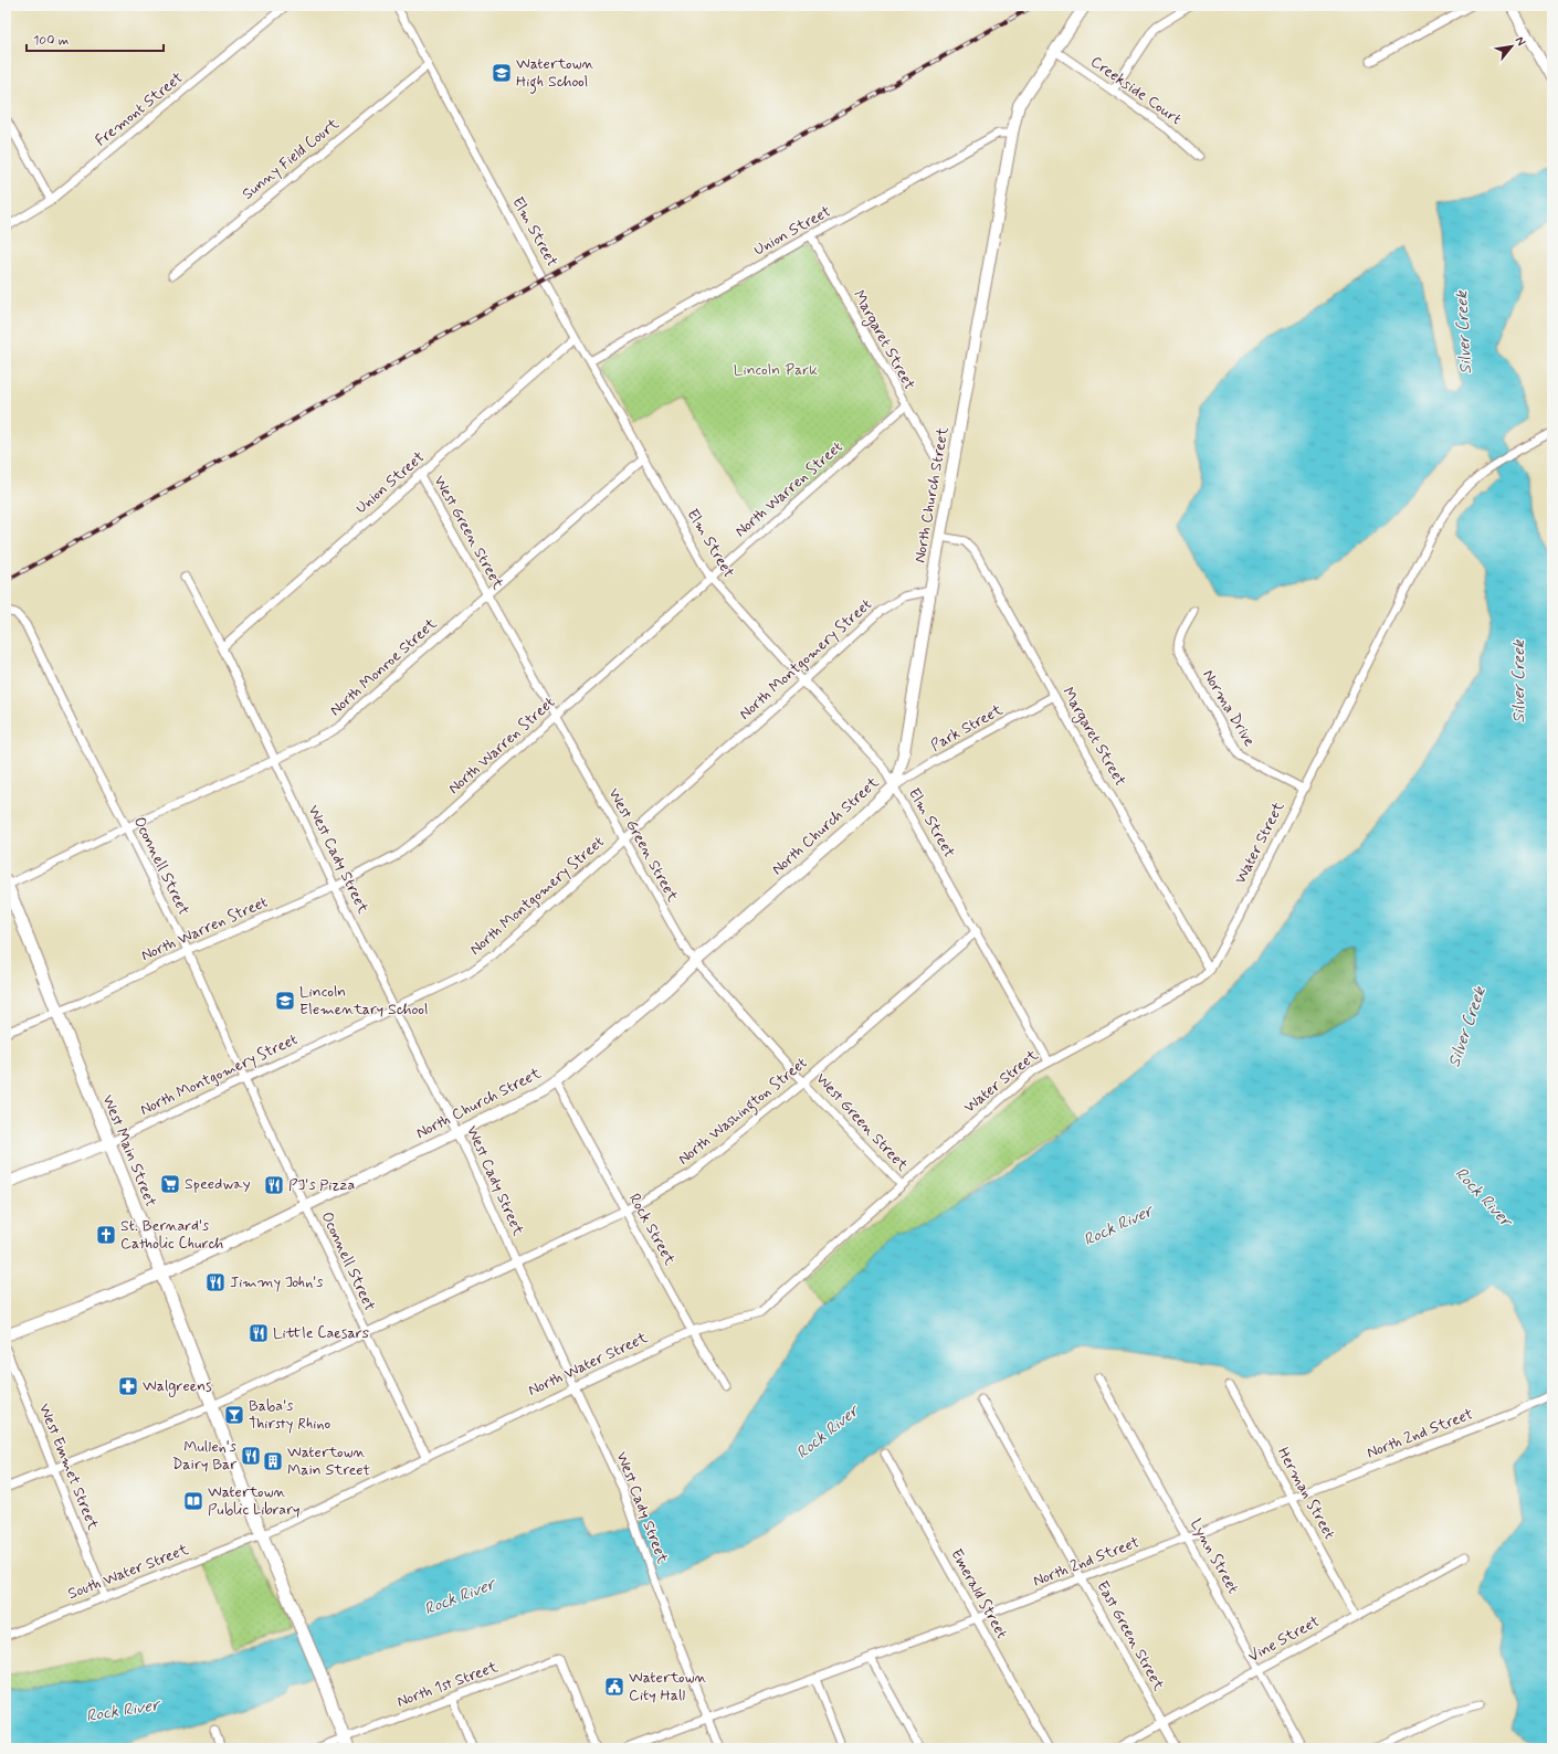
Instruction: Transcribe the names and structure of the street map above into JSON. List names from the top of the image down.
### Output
{
  "streets": {
    "main road": ["North Church Street", "West Main Street"],
    "street": [
      "Creekside Court",
      "Fremont Street",
      "Sunny Field Court",
      "Union Street",
      "Elm Street",
      "Margaret Street",
      "North Warren Street",
      "West Green Street",
      "North Montgomery Street",
      "North Monroe Street",
      "Norma Drive",
      "Park Street",
      "Water Street",
      "West Cady Street",
      "Oconnell Street",
      "North Washington Street",
      "Rock Street",
      "North Water Street",
      "North 2nd Street",
      "West Emmet Street",
      "Herman Street",
      "Lynn Street",
      "South Water Street",
      "Emerald Street",
      "East Green Street",
      "Vine Street",
      "North 1st Street"
    ]
  },
  "crossings": [
    ["Creekside Court", "North Church Street"],
    ["Sunny Field Court", "Elm Street"],
    ["Union Street", "Elm Street"],
    ["Union Street", "Margaret Street"],
    ["Union Street", "North Church Street"],
    ["Union Street", "West Green Street"],
    ["Union Street", "West Cady Street"],
    ["Elm Street", "North Warren Street"],
    ["Elm Street", "North Church Street"],
    ["Elm Street", "North Montgomery Street"],
    ["Elm Street", "North Monroe Street"],
    ["Elm Street", "Park Street"],
    ["Elm Street", "Water Street"],
    ["Elm Street", "North Washington Street"],
    ["Margaret Street", "North Warren Street"],
    ["Margaret Street", "North Church Street"],
    ["Margaret Street", "Park Street"],
    ["Margaret Street", "Water Street"],
    ["North Warren Street", "West Green Street"],
    ["North Warren Street", "West Cady Street"],
    ["North Warren Street", "Oconnell Street"],
    ["North Warren Street", "West Main Street"],
    ["North Church Street", "West Green Street"],
    ["North Church Street", "North Montgomery Street"],
    ["North Church Street", "Park Street"],
    ["North Church Street", "West Cady Street"],
    ["North Church Street", "Oconnell Street"],
    ["North Church Street", "West Main Street"],
    ["North Church Street", "Rock Street"],
    ["West Green Street", "North Montgomery Street"],
    ["West Green Street", "North Monroe Street"],
    ["West Green Street", "Water Street"],
    ["West Green Street", "North Washington Street"],
    ["West Green Street", "North Water Street"],
    ["North Montgomery Street", "West Cady Street"],
    ["North Montgomery Street", "Oconnell Street"],
    ["North Montgomery Street", "West Main Street"],
    ["North Monroe Street", "West Cady Street"],
    ["North Monroe Street", "Oconnell Street"],
    ["North Monroe Street", "West Main Street"],
    ["Norma Drive", "Water Street"],
    ["Water Street", "North Water Street"],
    ["West Cady Street", "North Washington Street"],
    ["West Cady Street", "North Water Street"],
    ["West Cady Street", "North 2nd Street"],
    ["Oconnell Street", "North Washington Street"],
    ["Oconnell Street", "North Water Street"],
    ["North Washington Street", "West Main Street"],
    ["North Washington Street", "Rock Street"],
    ["North Washington Street", "West Emmet Street"],
    ["West Main Street", "North Water Street"],
    ["West Main Street", "South Water Street"],
    ["West Main Street", "North 1st Street"],
    ["Rock Street", "North Water Street"],
    ["North Water Street", "South Water Street"],
    ["North 2nd Street", "Herman Street"],
    ["North 2nd Street", "Lynn Street"],
    ["North 2nd Street", "Emerald Street"],
    ["North 2nd Street", "East Green Street"],
    ["West Emmet Street", "South Water Street"],
    ["Herman Street", "Vine Street"],
    ["Lynn Street", "Vine Street"],
    ["East Green Street", "Vine Street"]
  ],
  "water": ["Silver Creek", "Rock River"],
  "parks": ["Lincoln Park"],
  "places": {
    "school or university": ["Watertown High School", "Lincoln Elementary School"],
    "supermarket": ["Speedway"],
    "restaurant": [
      "PJ's Pizza",
      "Jimmy John's",
      "Little Caesars",
      "Mullen's Dairy Bar"
    ],
    "church": ["St. Bernard's Catholic Church"],
    "pharmacy": ["Walgreens"],
    "bar": ["Baba's Thirsty Rhino"],
    "building": ["Watertown Main Street"],
    "library": ["Watertown Public Library"],
    "public building": ["Watertown City Hall"]
  },
  "scale_bar": "100 m",
  "north": "top right"
}
